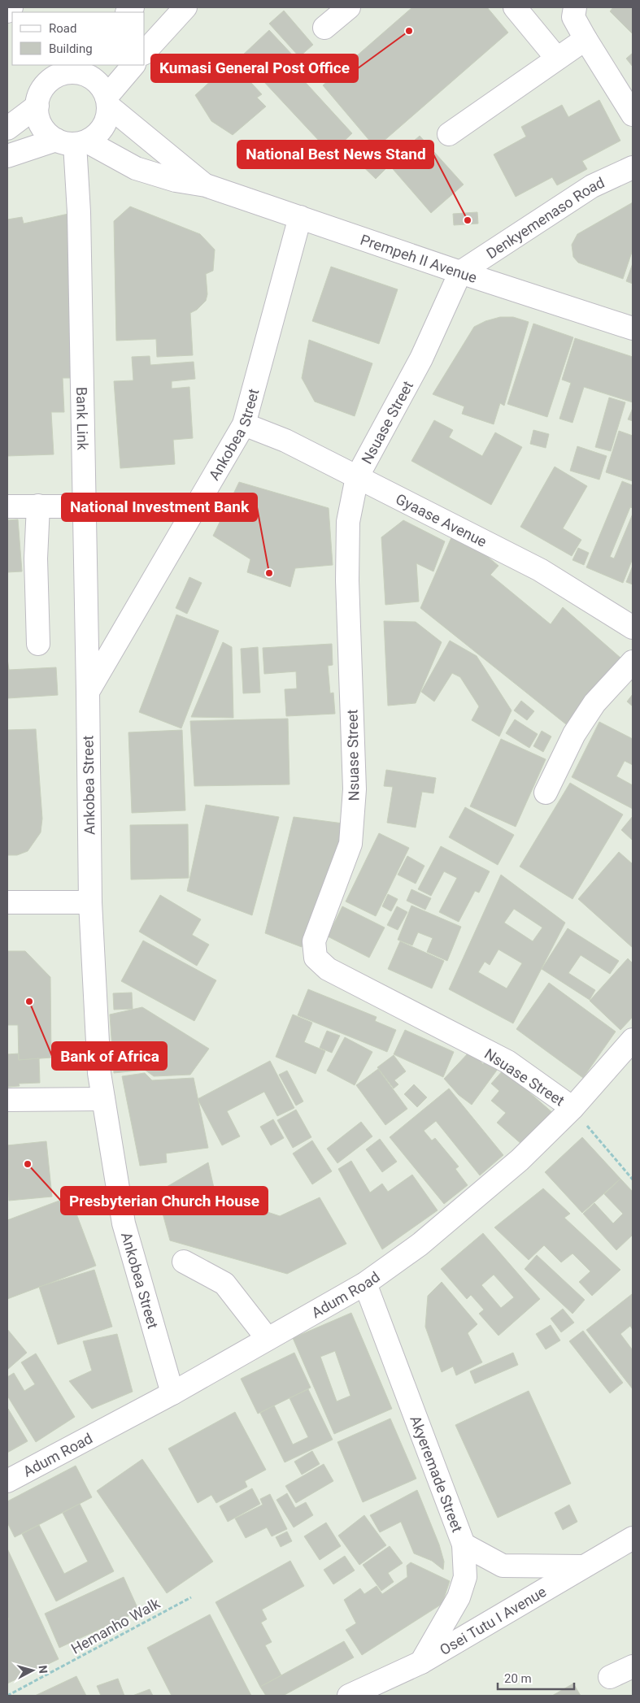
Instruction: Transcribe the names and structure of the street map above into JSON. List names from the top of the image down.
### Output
{
  "streets": {
    "street": [
      "Denkyemenaso Road",
      "Prempeh II Avenue",
      "Bank Link",
      "Nsuase Street",
      "Ankobea Street",
      "Gyaase Avenue",
      "Adum Road",
      "Akyeremade Street",
      "Osei Tutu I Avenue"
    ],
    "path": ["Hemanho Walk"]
  },
  "crossings": [
    ["Denkyemenaso Road", "Prempeh II Avenue"],
    ["Denkyemenaso Road", "Nsuase Street"],
    ["Prempeh II Avenue", "Bank Link"],
    ["Prempeh II Avenue", "Nsuase Street"],
    ["Prempeh II Avenue", "Ankobea Street"],
    ["Bank Link", "Ankobea Street"],
    ["Nsuase Street", "Gyaase Avenue"],
    ["Nsuase Street", "Adum Road"],
    ["Ankobea Street", "Gyaase Avenue"],
    ["Ankobea Street", "Adum Road"],
    ["Adum Road", "Akyeremade Street"],
    ["Akyeremade Street", "Osei Tutu I Avenue"]
  ],
  "places": [
    "Kumasi General Post Office",
    "National Best News Stand",
    "National Investment Bank",
    "Bank of Africa",
    "Presbyterian Church House"
  ],
  "legend": ["Road", "Building"],
  "scale_bar": "20 m",
  "north": "right"
}
